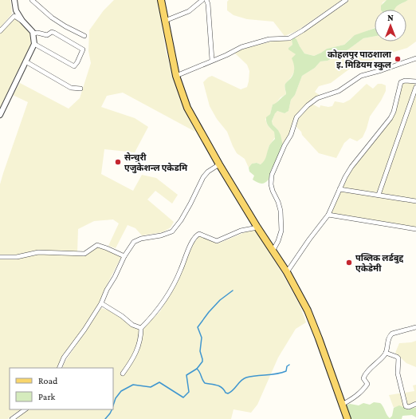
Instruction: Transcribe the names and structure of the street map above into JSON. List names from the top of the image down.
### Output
{
  "places": ["कोहलपुर पाठशाला इ. मिडियम स्कुल", "सेन्चुरी एजुकेशन्ल एकेडमि", "पब्लिक लर्डबुद्द एकेडेमी"],
  "legend": ["Road", "Park"],
  "north": "top"
}
